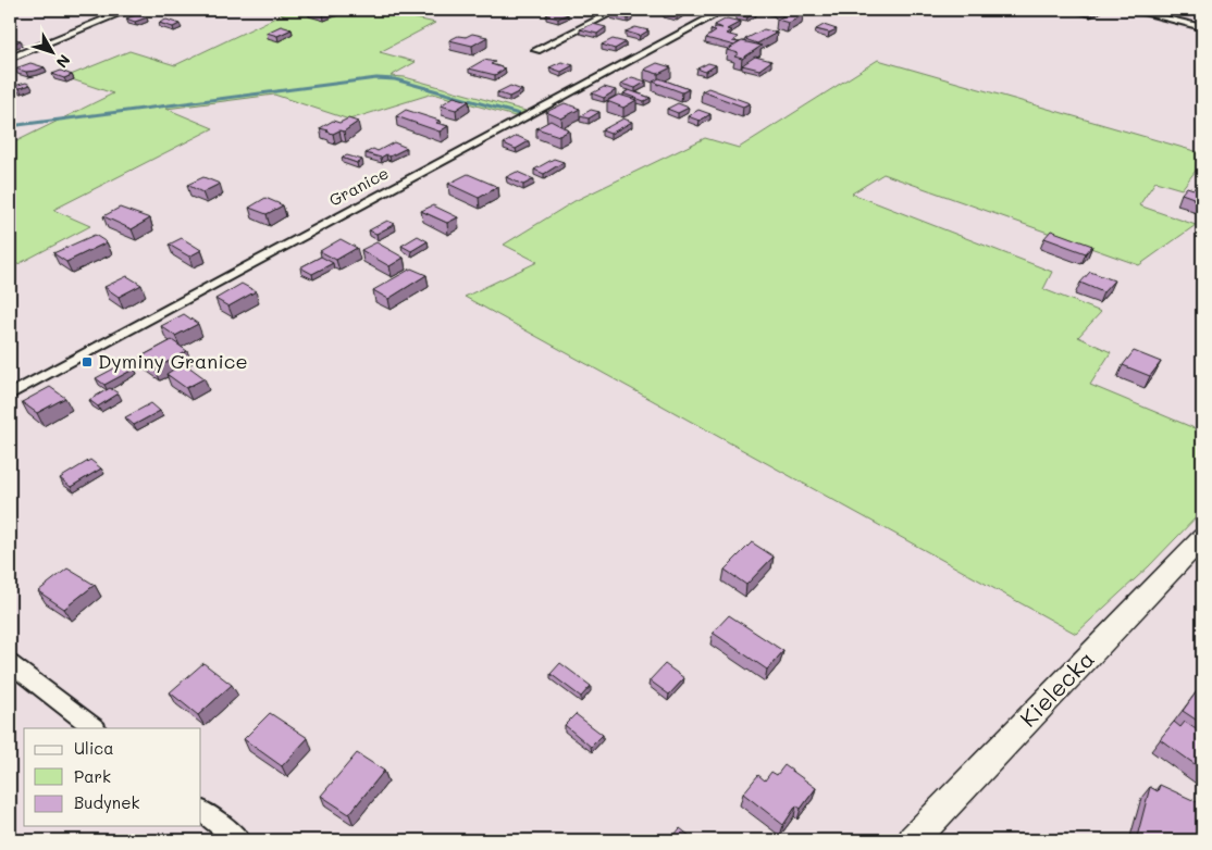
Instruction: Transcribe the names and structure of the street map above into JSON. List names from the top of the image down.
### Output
{
  "streets": {
    "street": ["Granice", "Kielecka"]
  },
  "places": {
    "transit": ["Dyminy Granice"]
  },
  "legend": ["Ulica", "Park", "Budynek"],
  "north": "bottom right"
}
